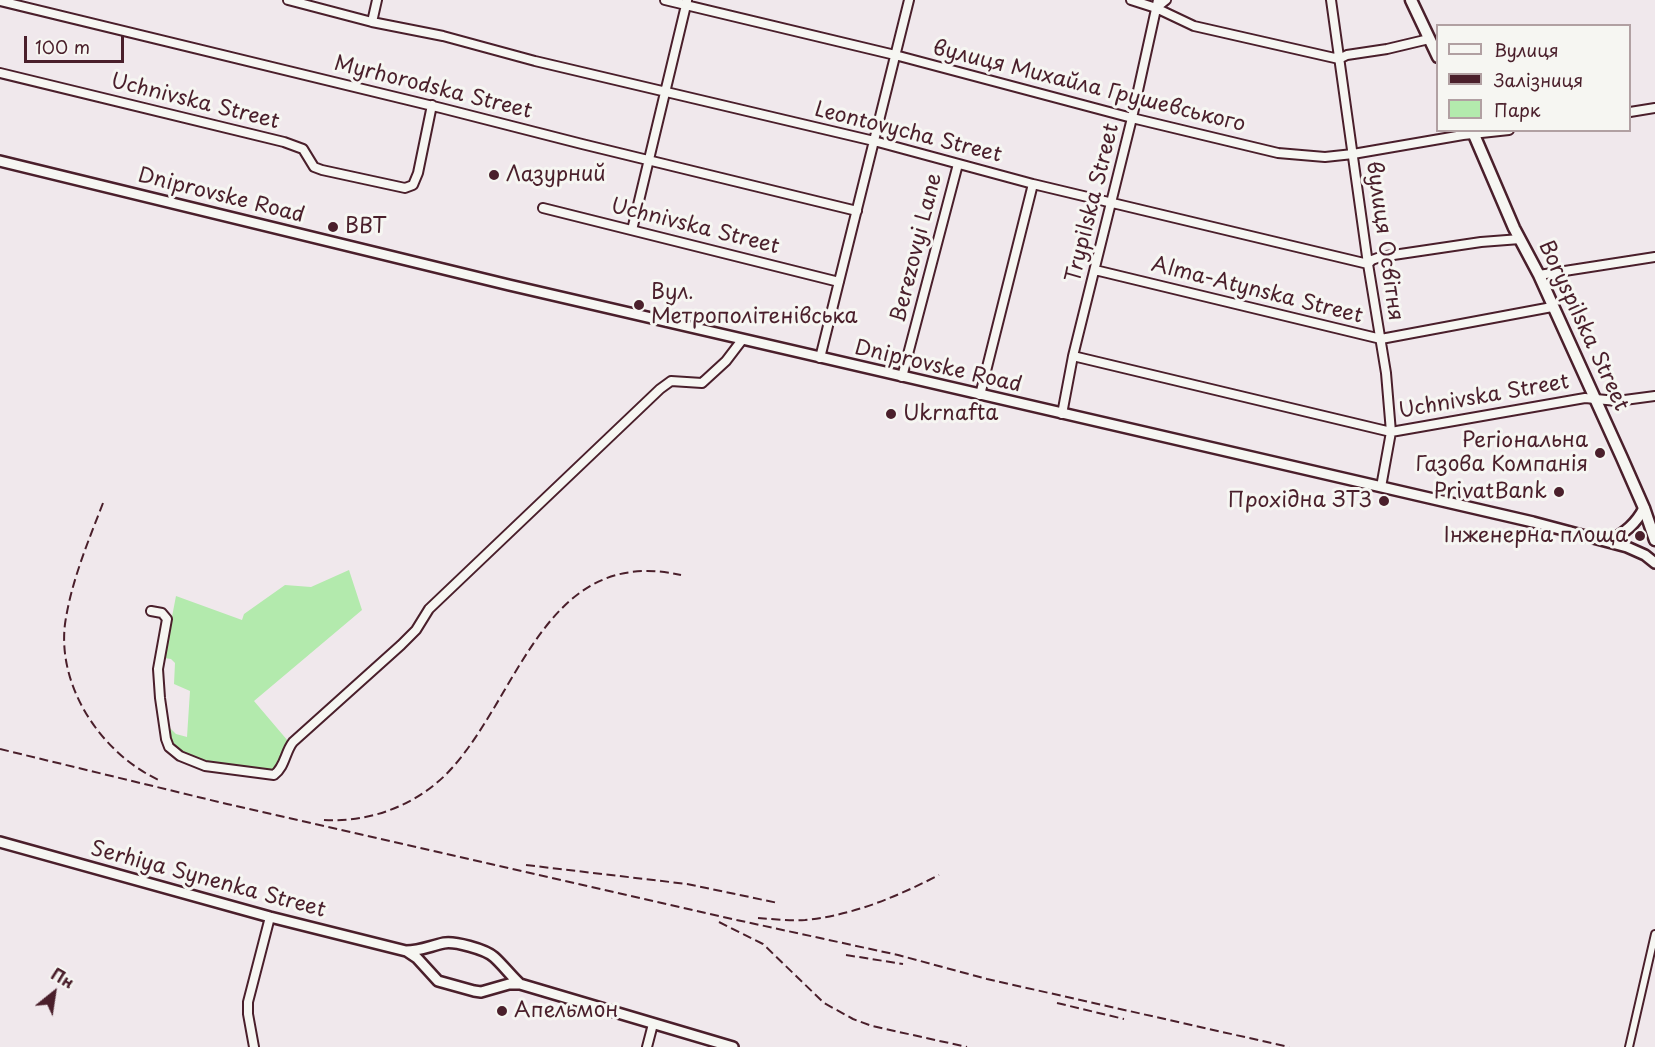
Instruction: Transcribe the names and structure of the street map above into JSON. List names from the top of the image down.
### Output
{
  "streets": {
    "main road": ["Boryspilska Street"],
    "street": [
      "вулиця Михайла Грушевського",
      "Myrhorodska Street",
      "Uchnivska Street",
      "Leontovycha Street",
      "Dniprovske Road",
      "Trypilska Street",
      "вулиця Освітня",
      "Berezovyi Lane",
      "Alma-Atynska Street",
      "Serhiya Synenka Street"
    ]
  },
  "crossings": [
    ["вулиця Михайла Грушевського", "Trypilska Street"],
    ["вулиця Михайла Грушевського", "вулиця Освітня"],
    ["вулиця Михайла Грушевського", "Boryspilska Street"],
    ["Myrhorodska Street", "Uchnivska Street"],
    ["Uchnivska Street", "вулиця Освітня"],
    ["Uchnivska Street", "Boryspilska Street"],
    ["Leontovycha Street", "Trypilska Street"],
    ["Leontovycha Street", "вулиця Освітня"],
    ["Leontovycha Street", "Berezovyi Lane"],
    ["Dniprovske Road", "Trypilska Street"],
    ["Dniprovske Road", "вулиця Освітня"],
    ["Dniprovske Road", "Berezovyi Lane"],
    ["Trypilska Street", "Alma-Atynska Street"],
    ["вулиця Освітня", "Alma-Atynska Street"],
    ["Alma-Atynska Street", "Boryspilska Street"]
  ],
  "places": [
    "Лазурний",
    "ВВТ",
    "Вул. Метрополітенівська",
    "Ukrnafta",
    "Регіональна Газова Компанія",
    "PrivatBank",
    "Прохідна ЗТЗ",
    "Інженерна площа",
    "Апельмон"
  ],
  "legend": ["Вулиця", "Залізниця", "Парк"],
  "scale_bar": "100 m",
  "north": "top right"
}
